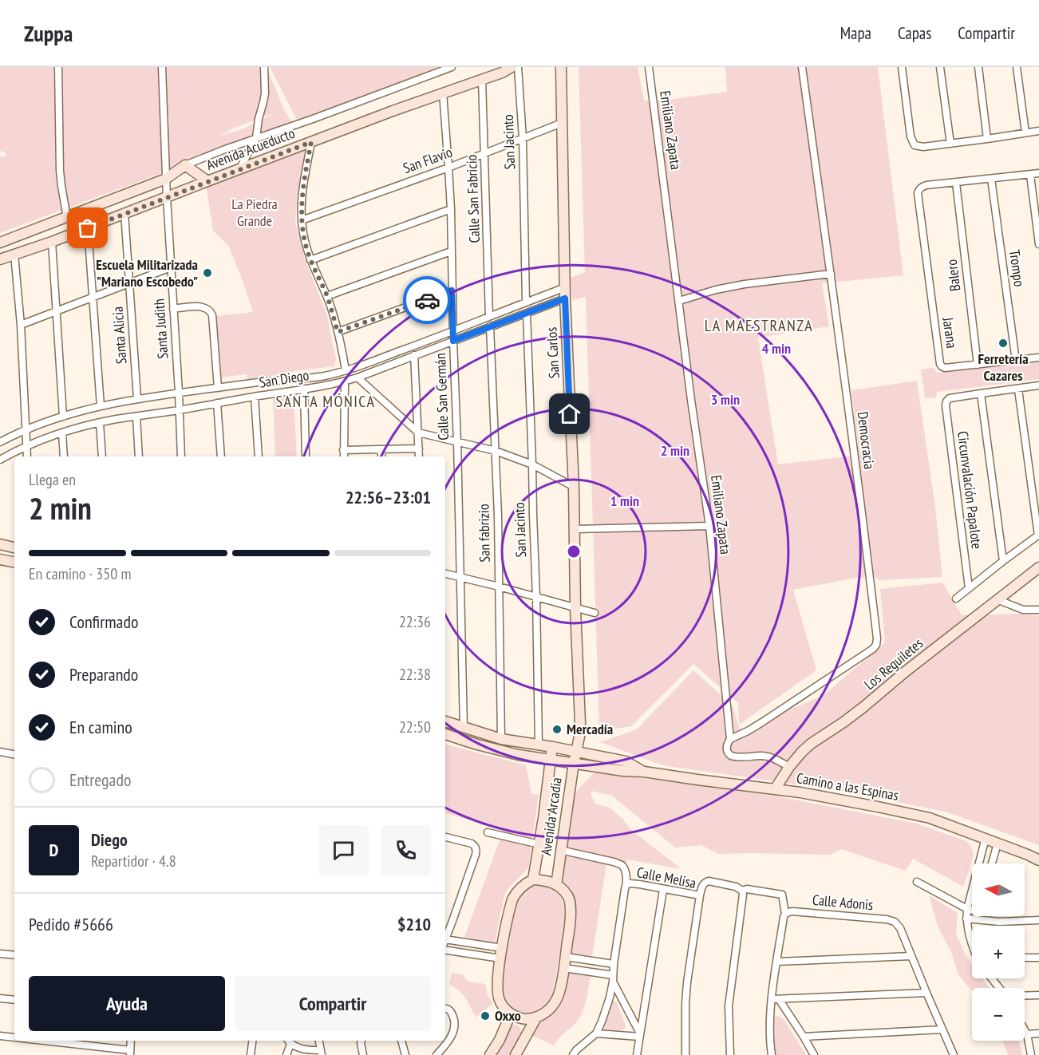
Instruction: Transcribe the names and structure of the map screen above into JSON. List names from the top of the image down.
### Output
{
  "streets": {
    "street": [
      "Emiliano Zapata",
      "San Jacinto",
      "Avenida Acueducto",
      "San Flavio",
      "Calle San Fabricio",
      "Trompo",
      "Balero",
      "Santa Judith",
      "Jarana",
      "Santa Alicia",
      "San Carlos",
      "San Diego",
      "Calle San Germán",
      "Democracia",
      "Circunvalación Papalote",
      "San fabrizio",
      "Los Reguiletes",
      "Camino a las Espinas",
      "Avenida Arcadia",
      "Calle Melisa",
      "Calle Adonis"
    ]
  },
  "crossings": [
    ["Emiliano Zapata", "Democracia"],
    ["Emiliano Zapata", "Los Reguiletes"],
    ["San Jacinto", "San Flavio"],
    ["San Jacinto", "San Diego"],
    ["San Jacinto", "Camino a las Espinas"],
    ["Avenida Acueducto", "Calle San Fabricio"],
    ["Avenida Acueducto", "Santa Judith"],
    ["Avenida Acueducto", "Santa Alicia"],
    ["Avenida Acueducto", "Calle San Germán"],
    ["San Flavio", "Calle San Fabricio"],
    ["San Flavio", "San Carlos"],
    ["San Flavio", "Calle San Germán"],
    ["Calle San Fabricio", "San Diego"],
    ["Balero", "Jarana"],
    ["Santa Judith", "San Diego"],
    ["Santa Alicia", "San Diego"],
    ["San Carlos", "San Diego"],
    ["San Carlos", "Camino a las Espinas"],
    ["San Carlos", "Avenida Arcadia"],
    ["San Diego", "Calle San Germán"],
    ["San Diego", "San fabrizio"],
    ["Calle San Germán", "Camino a las Espinas"],
    ["San fabrizio", "Camino a las Espinas"],
    ["Los Reguiletes", "Camino a las Espinas"],
    ["Camino a las Espinas", "Avenida Arcadia"]
  ],
  "districts": ["LA MAESTRANZA", "SANTA MÓNICA"],
  "parks": ["La Piedra Grande"],
  "places": [
    "Escuela Militarizada \"Mariano Escobedo\"",
    "Ferretería Cazares",
    "Mercadía",
    "Oxxo"
  ],
  "north": "left",
  "page": {
    "header": "Zuppa",
    "nav": ["Mapa", "Capas", "Compartir"],
    "heading": ["2 min", "Llega en", "22:56–23:01"],
    "panel": [
      "Diego",
      "Repartidor · 4.8",
      "Pedido #5666",
      "$210"
    ],
    "bar": "En camino · 350 m",
    "list": [
      ["Confirmado", "22:36"],
      ["Preparando", "22:38"],
      ["En camino", "22:50"],
      "Entregado"
    ],
    "round": "D",
    "map_buttons": ["+", "−"],
    "buttons": ["Ayuda", "Compartir"]
  },
  "rings": [
    "4 min",
    "3 min",
    "2 min",
    "1 min"
  ]
}
